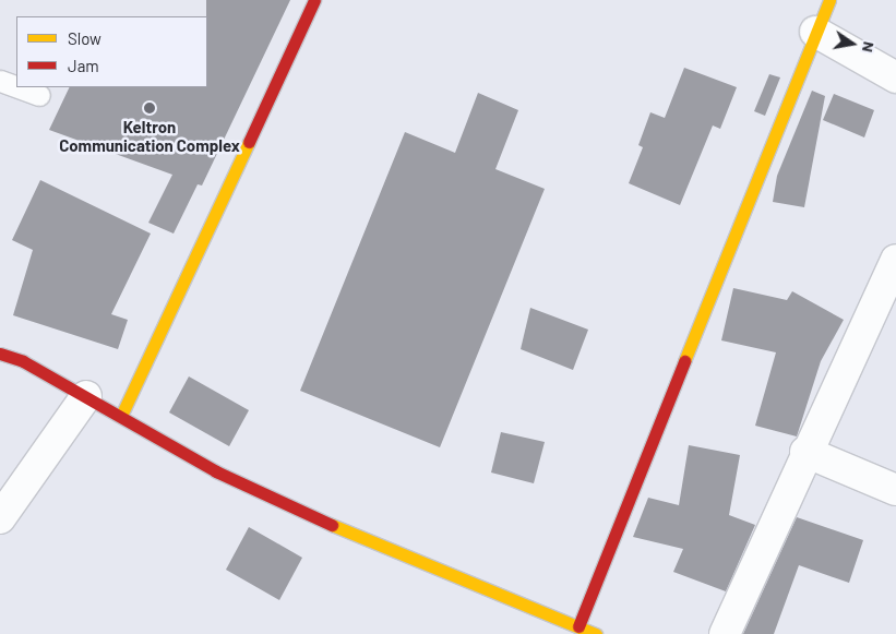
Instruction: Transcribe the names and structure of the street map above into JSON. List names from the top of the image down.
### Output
{
  "places": ["Keltron Communication Complex"],
  "legend": ["Slow", "Jam"],
  "north": "right"
}
